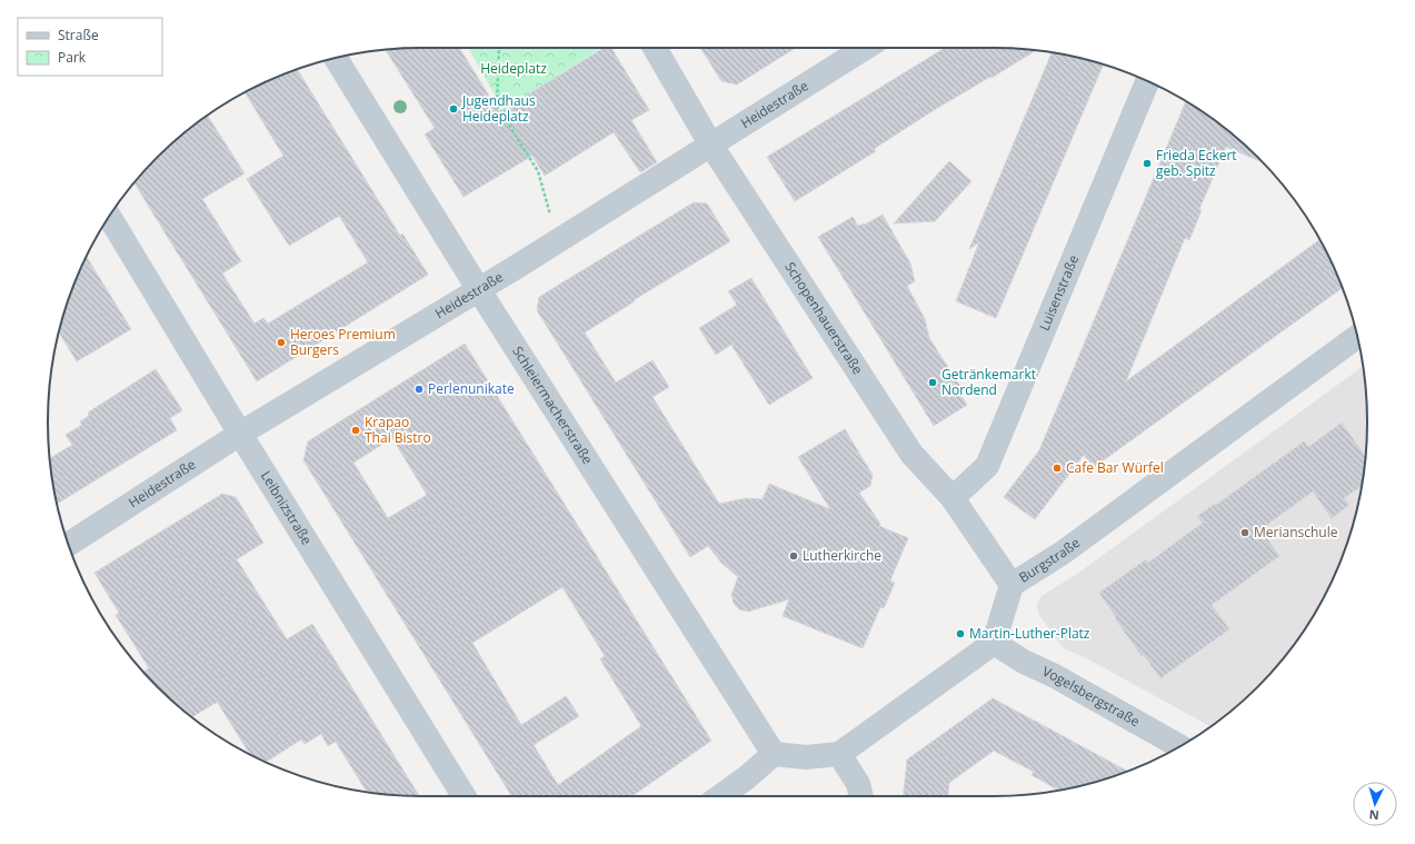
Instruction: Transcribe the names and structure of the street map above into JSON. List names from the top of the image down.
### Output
{
  "streets": {
    "street": [
      "Heidestraße",
      "Luisenstraße",
      "Schopenhauerstraße",
      "Schleiermacherstraße",
      "Leibnizstraße",
      "Burgstraße",
      "Vogelsbergstraße"
    ]
  },
  "crossings": [
    ["Heidestraße", "Schopenhauerstraße"],
    ["Heidestraße", "Schleiermacherstraße"],
    ["Heidestraße", "Leibnizstraße"],
    ["Luisenstraße", "Schopenhauerstraße"],
    ["Schopenhauerstraße", "Burgstraße"],
    ["Burgstraße", "Vogelsbergstraße"]
  ],
  "parks": ["Heideplatz"],
  "places": [
    "Jugendhaus Heideplatz",
    "Frieda Eckert geb. Spitz",
    "Heroes Premium Burgers",
    "Getränkemarkt Nordend",
    "Perlenunikate",
    "Krapao Thai Bistro",
    "Cafe Bar Würfel",
    "Merianschule",
    "Lutherkirche",
    "Martin-Luther-Platz"
  ],
  "legend": ["Straße", "Park"],
  "north": "bottom"
}
